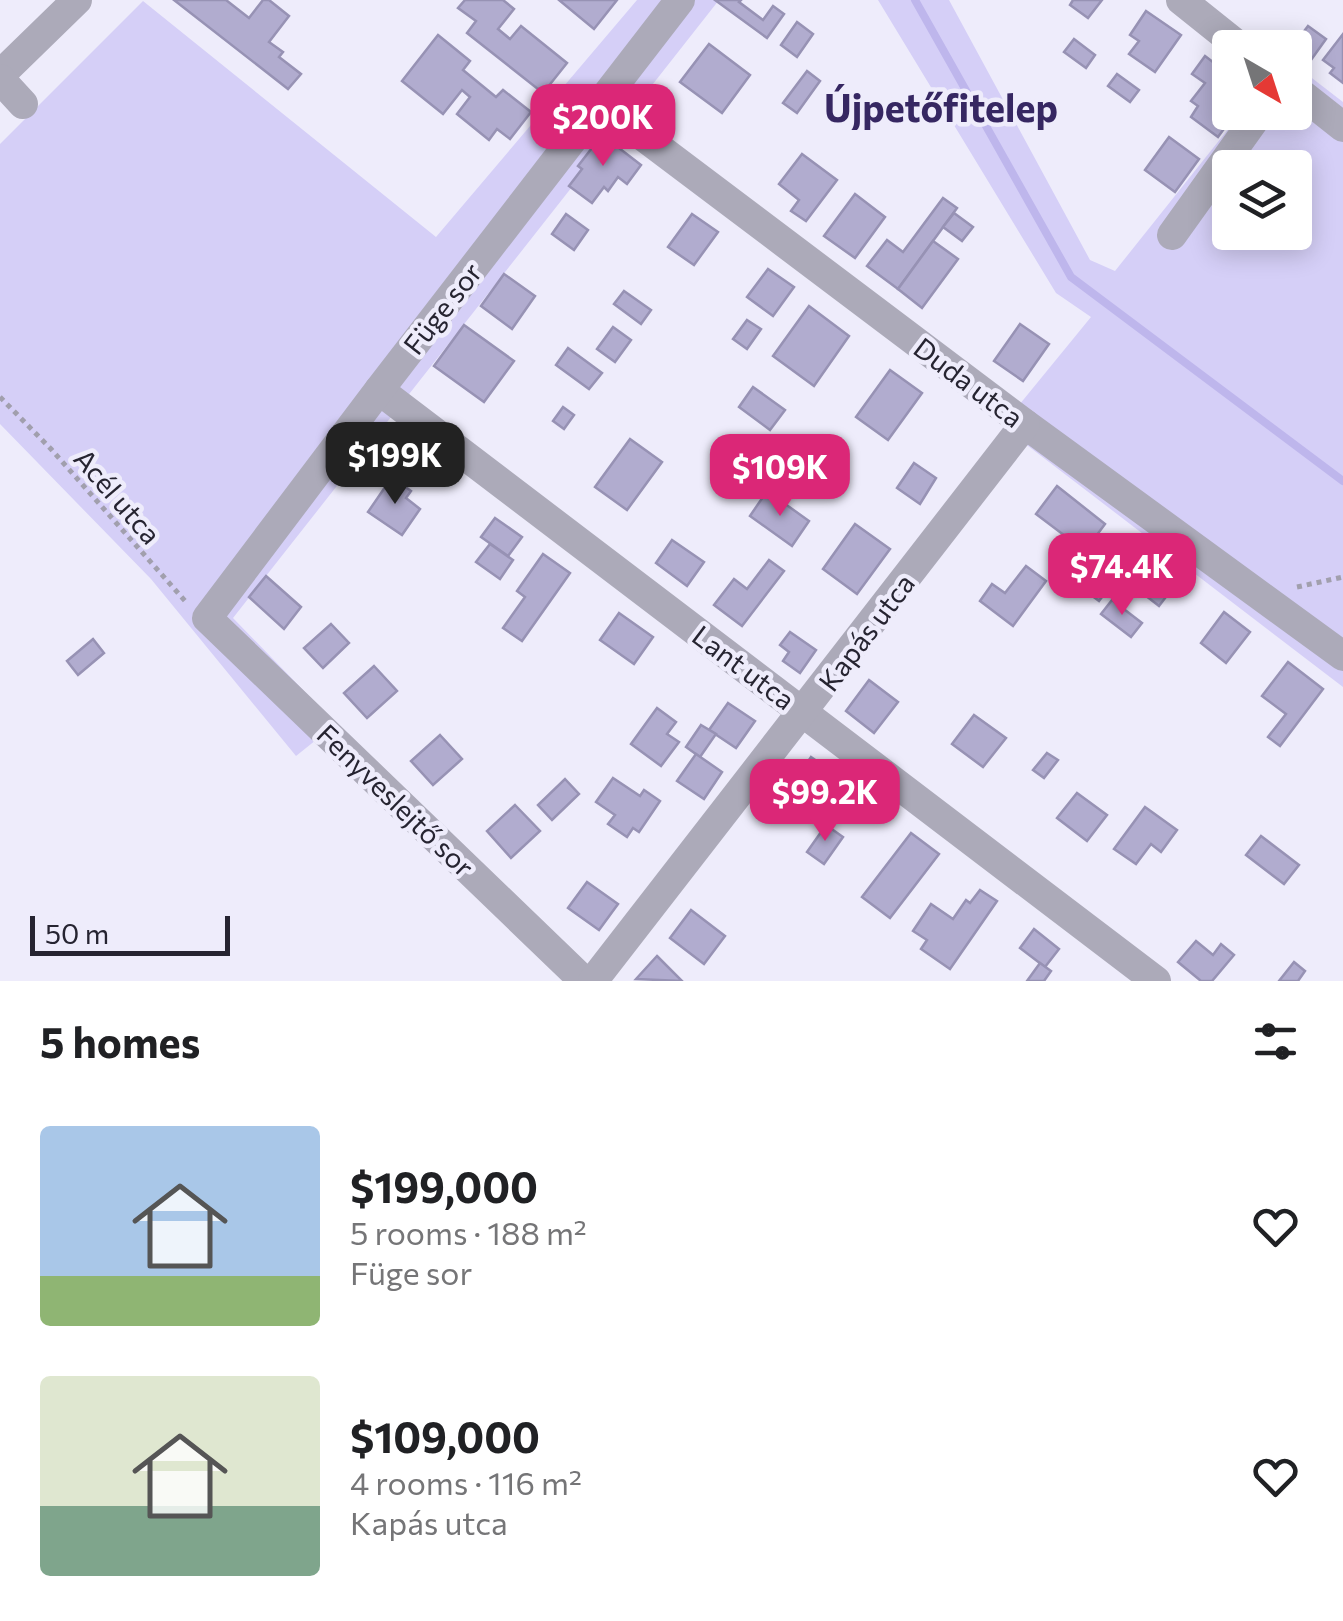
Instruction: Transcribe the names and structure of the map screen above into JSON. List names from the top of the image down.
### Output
{
  "streets": {
    "street": [
      "Füge sor",
      "Duda utca",
      "Kapás utca",
      "Lant utca",
      "Fenyveslejtő sor"
    ],
    "path": ["Acél utca"]
  },
  "crossings": [
    ["Füge sor", "Duda utca"],
    ["Füge sor", "Acél utca"],
    ["Füge sor", "Lant utca"],
    ["Füge sor", "Fenyveslejtő sor"],
    ["Duda utca", "Kapás utca"],
    ["Acél utca", "Fenyveslejtő sor"],
    ["Kapás utca", "Lant utca"]
  ],
  "districts": ["Újpetőfitelep"],
  "scale_bar": "50 m",
  "north": "bottom right",
  "page": {
    "price": [
      "$200K",
      "$199K",
      "$109K",
      "$74.4K",
      "$99.2K"
    ],
    "scale": "50 m",
    "heading": "5 homes",
    "list": [
      {
        "name": "$199,000",
        "note": "5 rooms · 188 m² · Füge sor"
      },
      {
        "name": "$109,000",
        "note": "4 rooms · 116 m² · Kapás utca"
      }
    ]
  }
}
